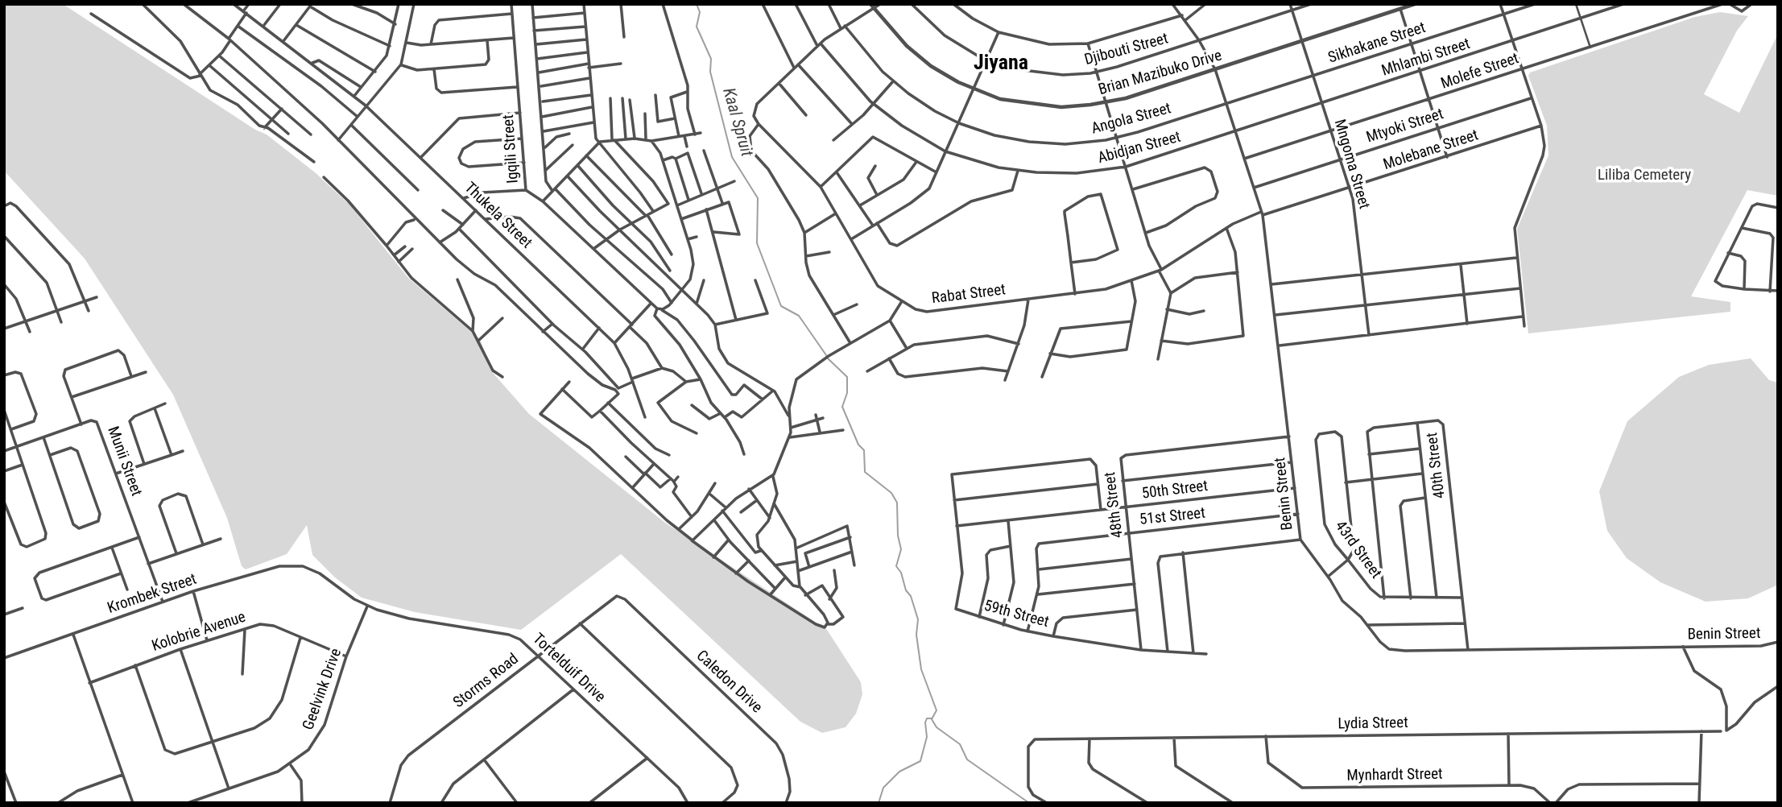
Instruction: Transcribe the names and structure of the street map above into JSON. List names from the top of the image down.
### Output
{
  "streets": {
    "street": [
      "Sikhakane Street",
      "Djibouti Street",
      "Mhlambi Street",
      "Molefe Street",
      "Brian Mazibuko Drive",
      "Angola Street",
      "Mtyoki Street",
      "Abidjan Street",
      "Igqili Street",
      "Molebane Street",
      "Mngoma Street",
      "Thukela Street",
      "Rabat Street",
      "Munii Street",
      "40th Street",
      "50th Street",
      "Benin Street",
      "48th Street",
      "51st Street",
      "43rd Street",
      "Krombek Street",
      "59th Street",
      "Kolobrie Avenue",
      "Tortelduif Drive",
      "Storms Road",
      "Caledon Drive",
      "Geelvink Drive",
      "Lydia Street",
      "Mynhardt Street"
    ]
  },
  "crossings": [
    ["Sikhakane Street", "Angola Street"],
    ["Sikhakane Street", "Mngoma Street"],
    ["Sikhakane Street", "Benin Street"],
    ["Djibouti Street", "Mngoma Street"],
    ["Djibouti Street", "Benin Street"],
    ["Mhlambi Street", "Abidjan Street"],
    ["Mhlambi Street", "Mngoma Street"],
    ["Mhlambi Street", "Benin Street"],
    ["Molefe Street", "Mngoma Street"],
    ["Molefe Street", "Benin Street"],
    ["Brian Mazibuko Drive", "Mngoma Street"],
    ["Brian Mazibuko Drive", "Benin Street"],
    ["Angola Street", "Benin Street"],
    ["Mtyoki Street", "Mngoma Street"],
    ["Mtyoki Street", "Benin Street"],
    ["Abidjan Street", "Benin Street"],
    ["Molebane Street", "Mngoma Street"],
    ["Molebane Street", "Rabat Street"],
    ["Molebane Street", "Benin Street"],
    ["Rabat Street", "Benin Street"],
    ["Munii Street", "Krombek Street"],
    ["40th Street", "Benin Street"],
    ["40th Street", "43rd Street"],
    ["50th Street", "Benin Street"],
    ["50th Street", "48th Street"],
    ["50th Street", "59th Street"],
    ["Benin Street", "48th Street"],
    ["Benin Street", "51st Street"],
    ["48th Street", "51st Street"],
    ["48th Street", "59th Street"],
    ["51st Street", "59th Street"],
    ["Krombek Street", "Tortelduif Drive"],
    ["Kolobrie Avenue", "Geelvink Drive"],
    ["Tortelduif Drive", "Storms Road"],
    ["Tortelduif Drive", "Geelvink Drive"],
    ["Storms Road", "Caledon Drive"],
    ["Lydia Street", "Mynhardt Street"]
  ],
  "districts": ["Jiyana"],
  "water": ["Kaal Spruit"],
  "parks": ["Liliba Cemetery"]
}
